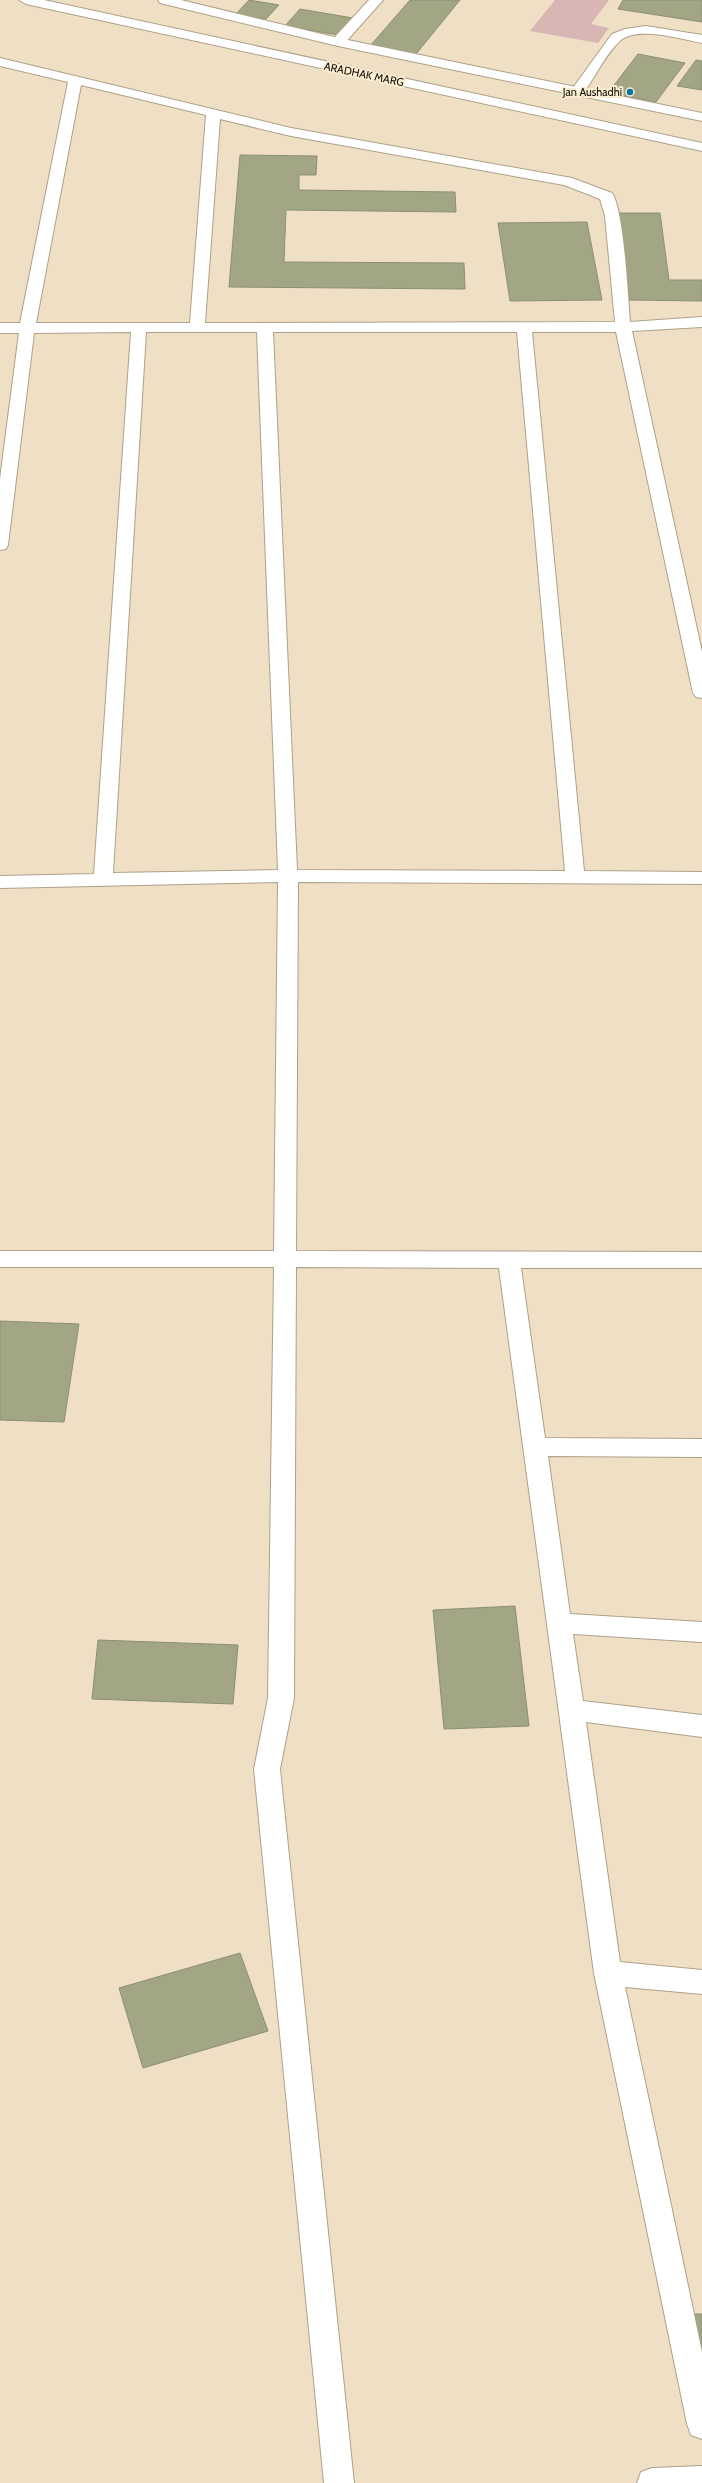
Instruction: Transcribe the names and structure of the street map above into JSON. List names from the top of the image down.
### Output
{
  "streets": {
    "street": ["ARADHAK MARG"]
  },
  "places": ["Jan Aushadhi"]
}
